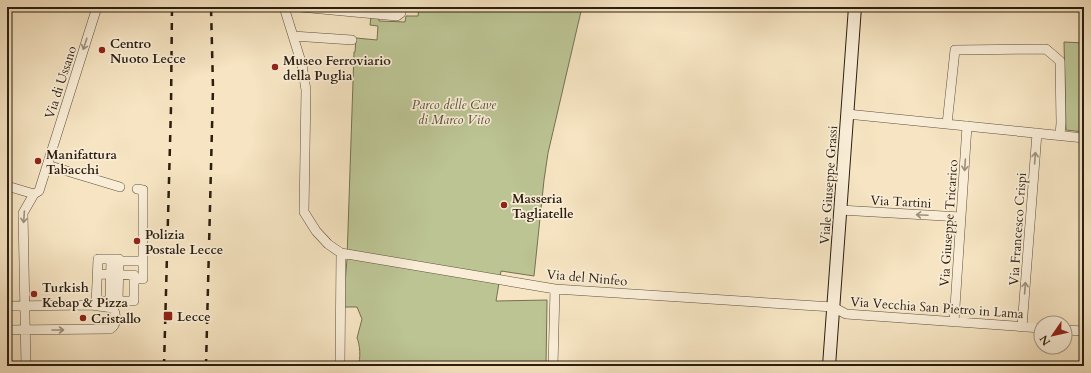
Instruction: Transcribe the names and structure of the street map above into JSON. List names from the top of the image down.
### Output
{
  "streets": {
    "main road": ["Viale Giuseppe Grassi"],
    "street": [
      "Via di Ussano",
      "Via Tartini",
      "Via Giuseppe Tricarico",
      "Via Francesco Crispi",
      "Via del Ninfeo",
      "Via Vecchia San Pietro in Lama"
    ]
  },
  "crossings": [
    ["Viale Giuseppe Grassi", "Via Tartini"],
    ["Viale Giuseppe Grassi", "Via del Ninfeo"],
    ["Viale Giuseppe Grassi", "Via Vecchia San Pietro in Lama"],
    ["Via Tartini", "Via Giuseppe Tricarico"],
    ["Via Giuseppe Tricarico", "Via Vecchia San Pietro in Lama"],
    ["Via Francesco Crispi", "Via Vecchia San Pietro in Lama"],
    ["Via del Ninfeo", "Via Vecchia San Pietro in Lama"]
  ],
  "one_way": [
    "Via di Ussano",
    "Via Tartini",
    "Via Giuseppe Tricarico",
    "Via Francesco Crispi"
  ],
  "parks": ["Parco delle Cave di Marco Vito"],
  "places": {
    "other": [
      "Centro Nuoto Lecce",
      "Museo Ferroviario della Puglia",
      "Manifattura Tabacchi",
      "Masseria Tagliatelle",
      "Polizia Postale Lecce",
      "Turkish Kebap & Pizza",
      "Cristallo"
    ],
    "transit": ["Lecce"]
  },
  "north": "bottom left"
}
